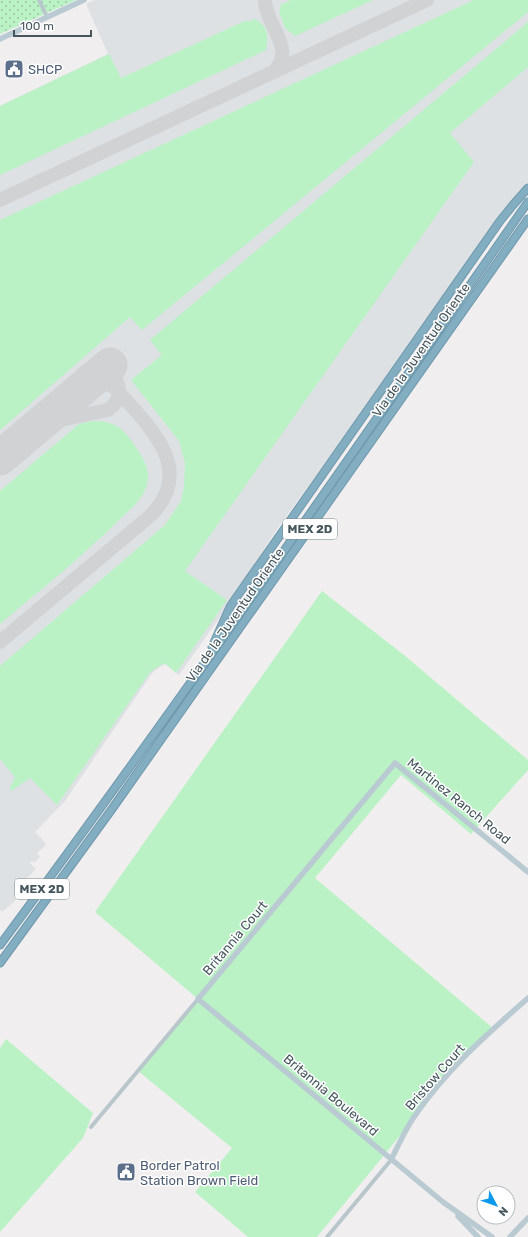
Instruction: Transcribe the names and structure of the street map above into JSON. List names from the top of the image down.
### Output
{
  "streets": {
    "highway": ["Via de la Juventud Oriente", "MEX 2D"],
    "street": [
      "Martinez Ranch Road",
      "Britannia Court",
      "Bristow Court",
      "Britannia Boulevard"
    ]
  },
  "crossings": [
    ["Martinez Ranch Road", "Britannia Court"],
    ["Britannia Court", "Britannia Boulevard"],
    ["Bristow Court", "Britannia Boulevard"]
  ],
  "places": {
    "public building": ["SHCP", "Border Patrol Station Brown Field"]
  },
  "scale_bar": "100 m",
  "north": "bottom right"
}
